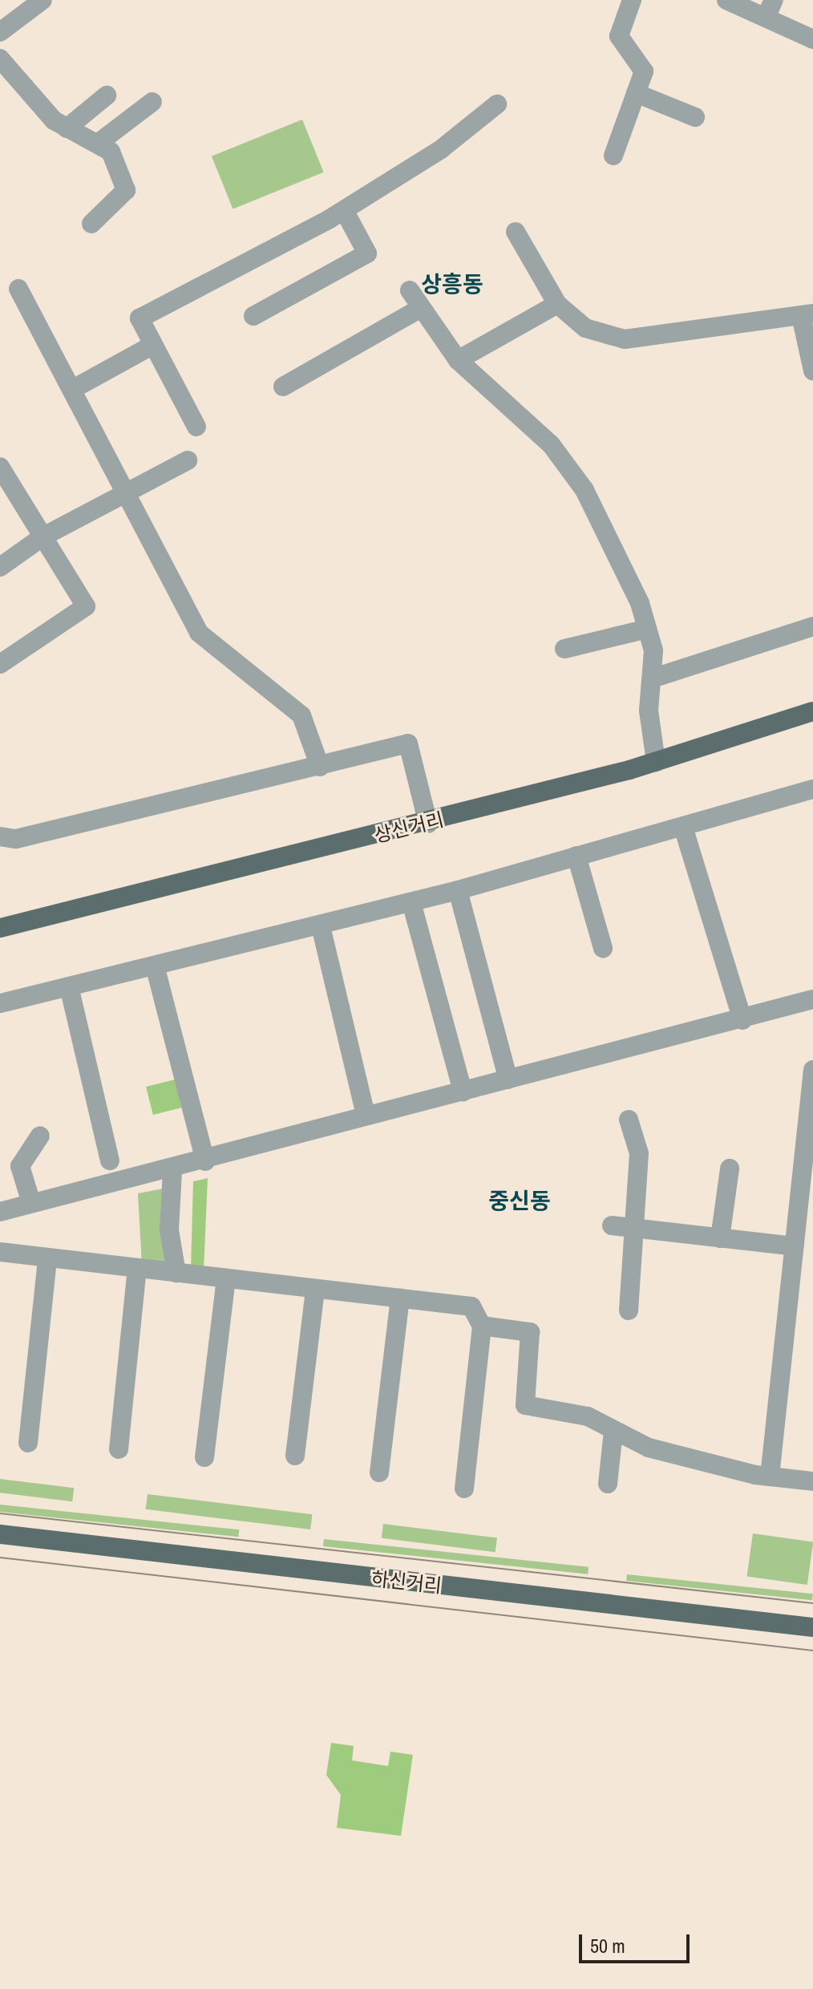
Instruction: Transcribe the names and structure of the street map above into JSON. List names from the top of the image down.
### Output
{
  "streets": {
    "main road": ["상신거리", "하신거리"]
  },
  "districts": ["상흥동", "중신동"],
  "scale_bar": "50 m"
}
